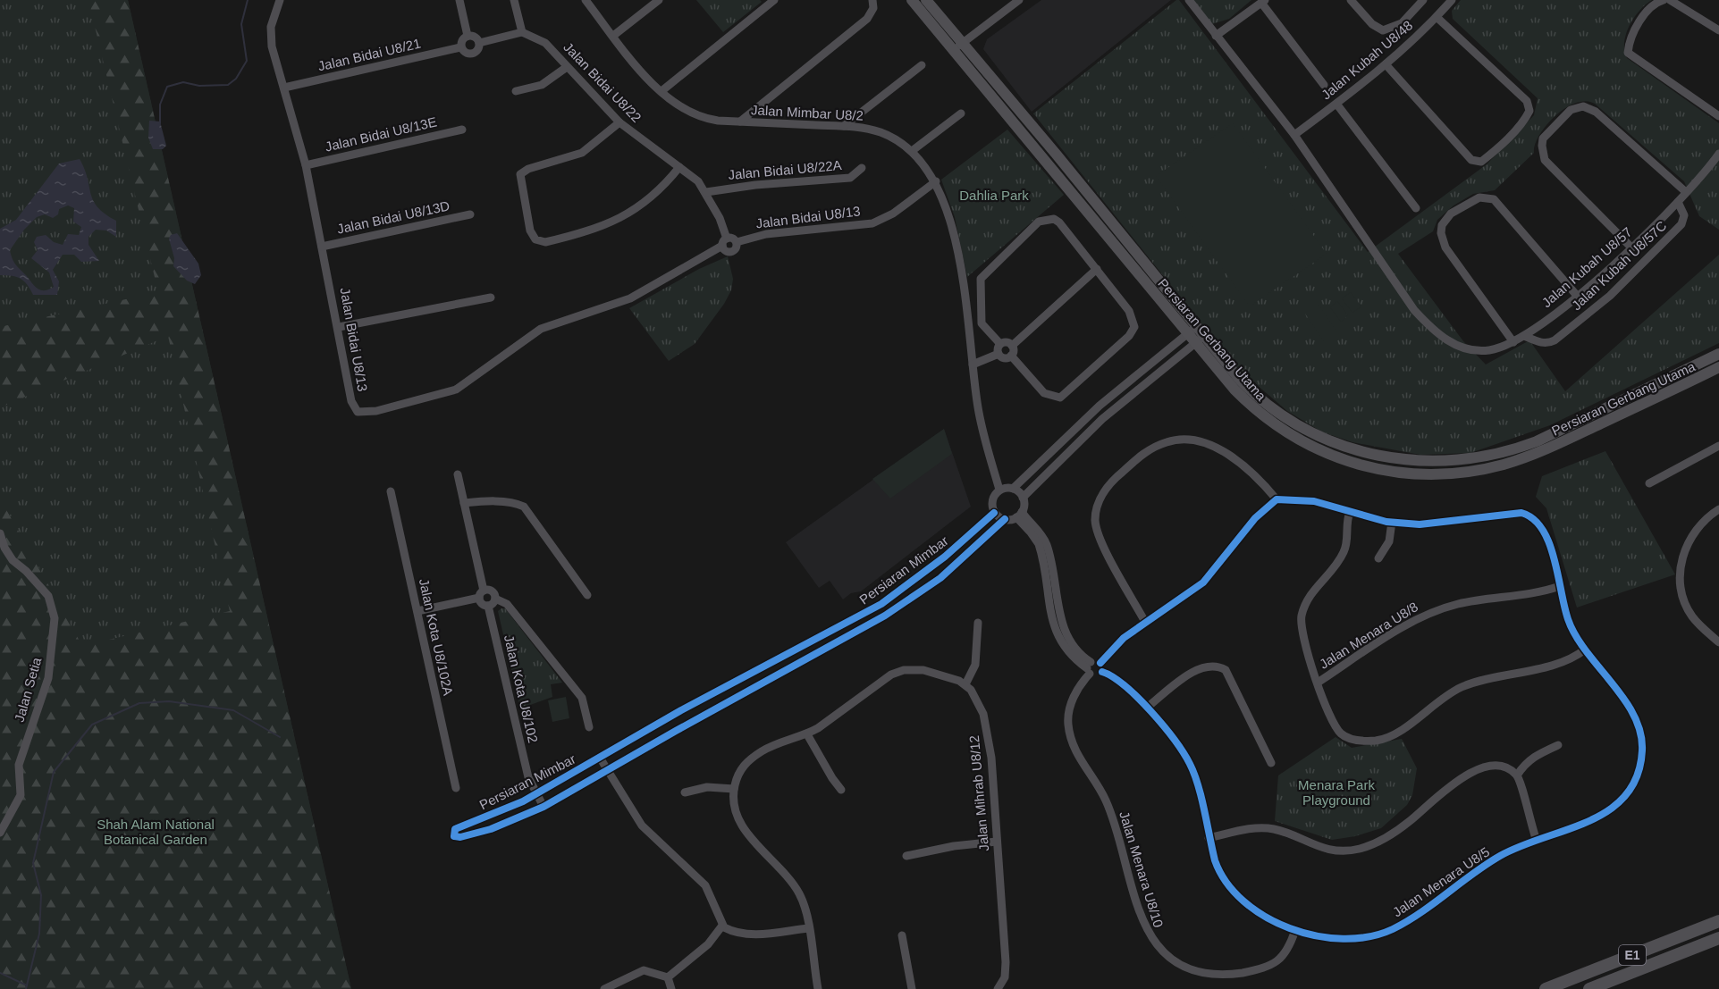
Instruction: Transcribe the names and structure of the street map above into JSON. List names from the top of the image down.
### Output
{
  "streets": {
    "highway": ["E1"],
    "main road": ["Persiaran Gerbang Utama"],
    "street": [
      "Jalan Bidai U8/21",
      "Jalan Kubah U8/48",
      "Jalan Bidai U8/22",
      "Jalan Mimbar U8/2",
      "Jalan Bidai U8/13E",
      "Jalan Bidai U8/22A",
      "Jalan Bidai U8/13D",
      "Jalan Bidai U8/13",
      "Jalan Kubah U8/57C",
      "Jalan Kubah U8/57",
      "Persiaran Mimbar",
      "Jalan Menara U8/8",
      "Jalan Kota U8/102A",
      "Jalan Kota U8/102",
      "Jalan Setia",
      "Jalan Mihrab U8/12",
      "Jalan Menara U8/10",
      "Jalan Menara U8/5"
    ]
  },
  "crossings": [
    ["Jalan Bidai U8/21", "Jalan Bidai U8/13"],
    ["Jalan Kubah U8/48", "Jalan Kubah U8/57"],
    ["Jalan Bidai U8/22", "Jalan Bidai U8/22A"],
    ["Jalan Bidai U8/22", "Jalan Bidai U8/13"],
    ["Jalan Mimbar U8/2", "Jalan Bidai U8/13"],
    ["Jalan Mimbar U8/2", "Persiaran Mimbar"],
    ["Jalan Bidai U8/13E", "Jalan Bidai U8/13"],
    ["Jalan Bidai U8/13D", "Jalan Bidai U8/13"],
    ["Jalan Kubah U8/57C", "Jalan Kubah U8/57"],
    ["Persiaran Mimbar", "Jalan Kota U8/102"],
    ["Jalan Menara U8/8", "Jalan Menara U8/5"],
    ["Jalan Menara U8/10", "Jalan Menara U8/5"]
  ],
  "parks": ["Dahlia Park", "Menara Park Playground", "Shah Alam National Botanical Garden"]
}
